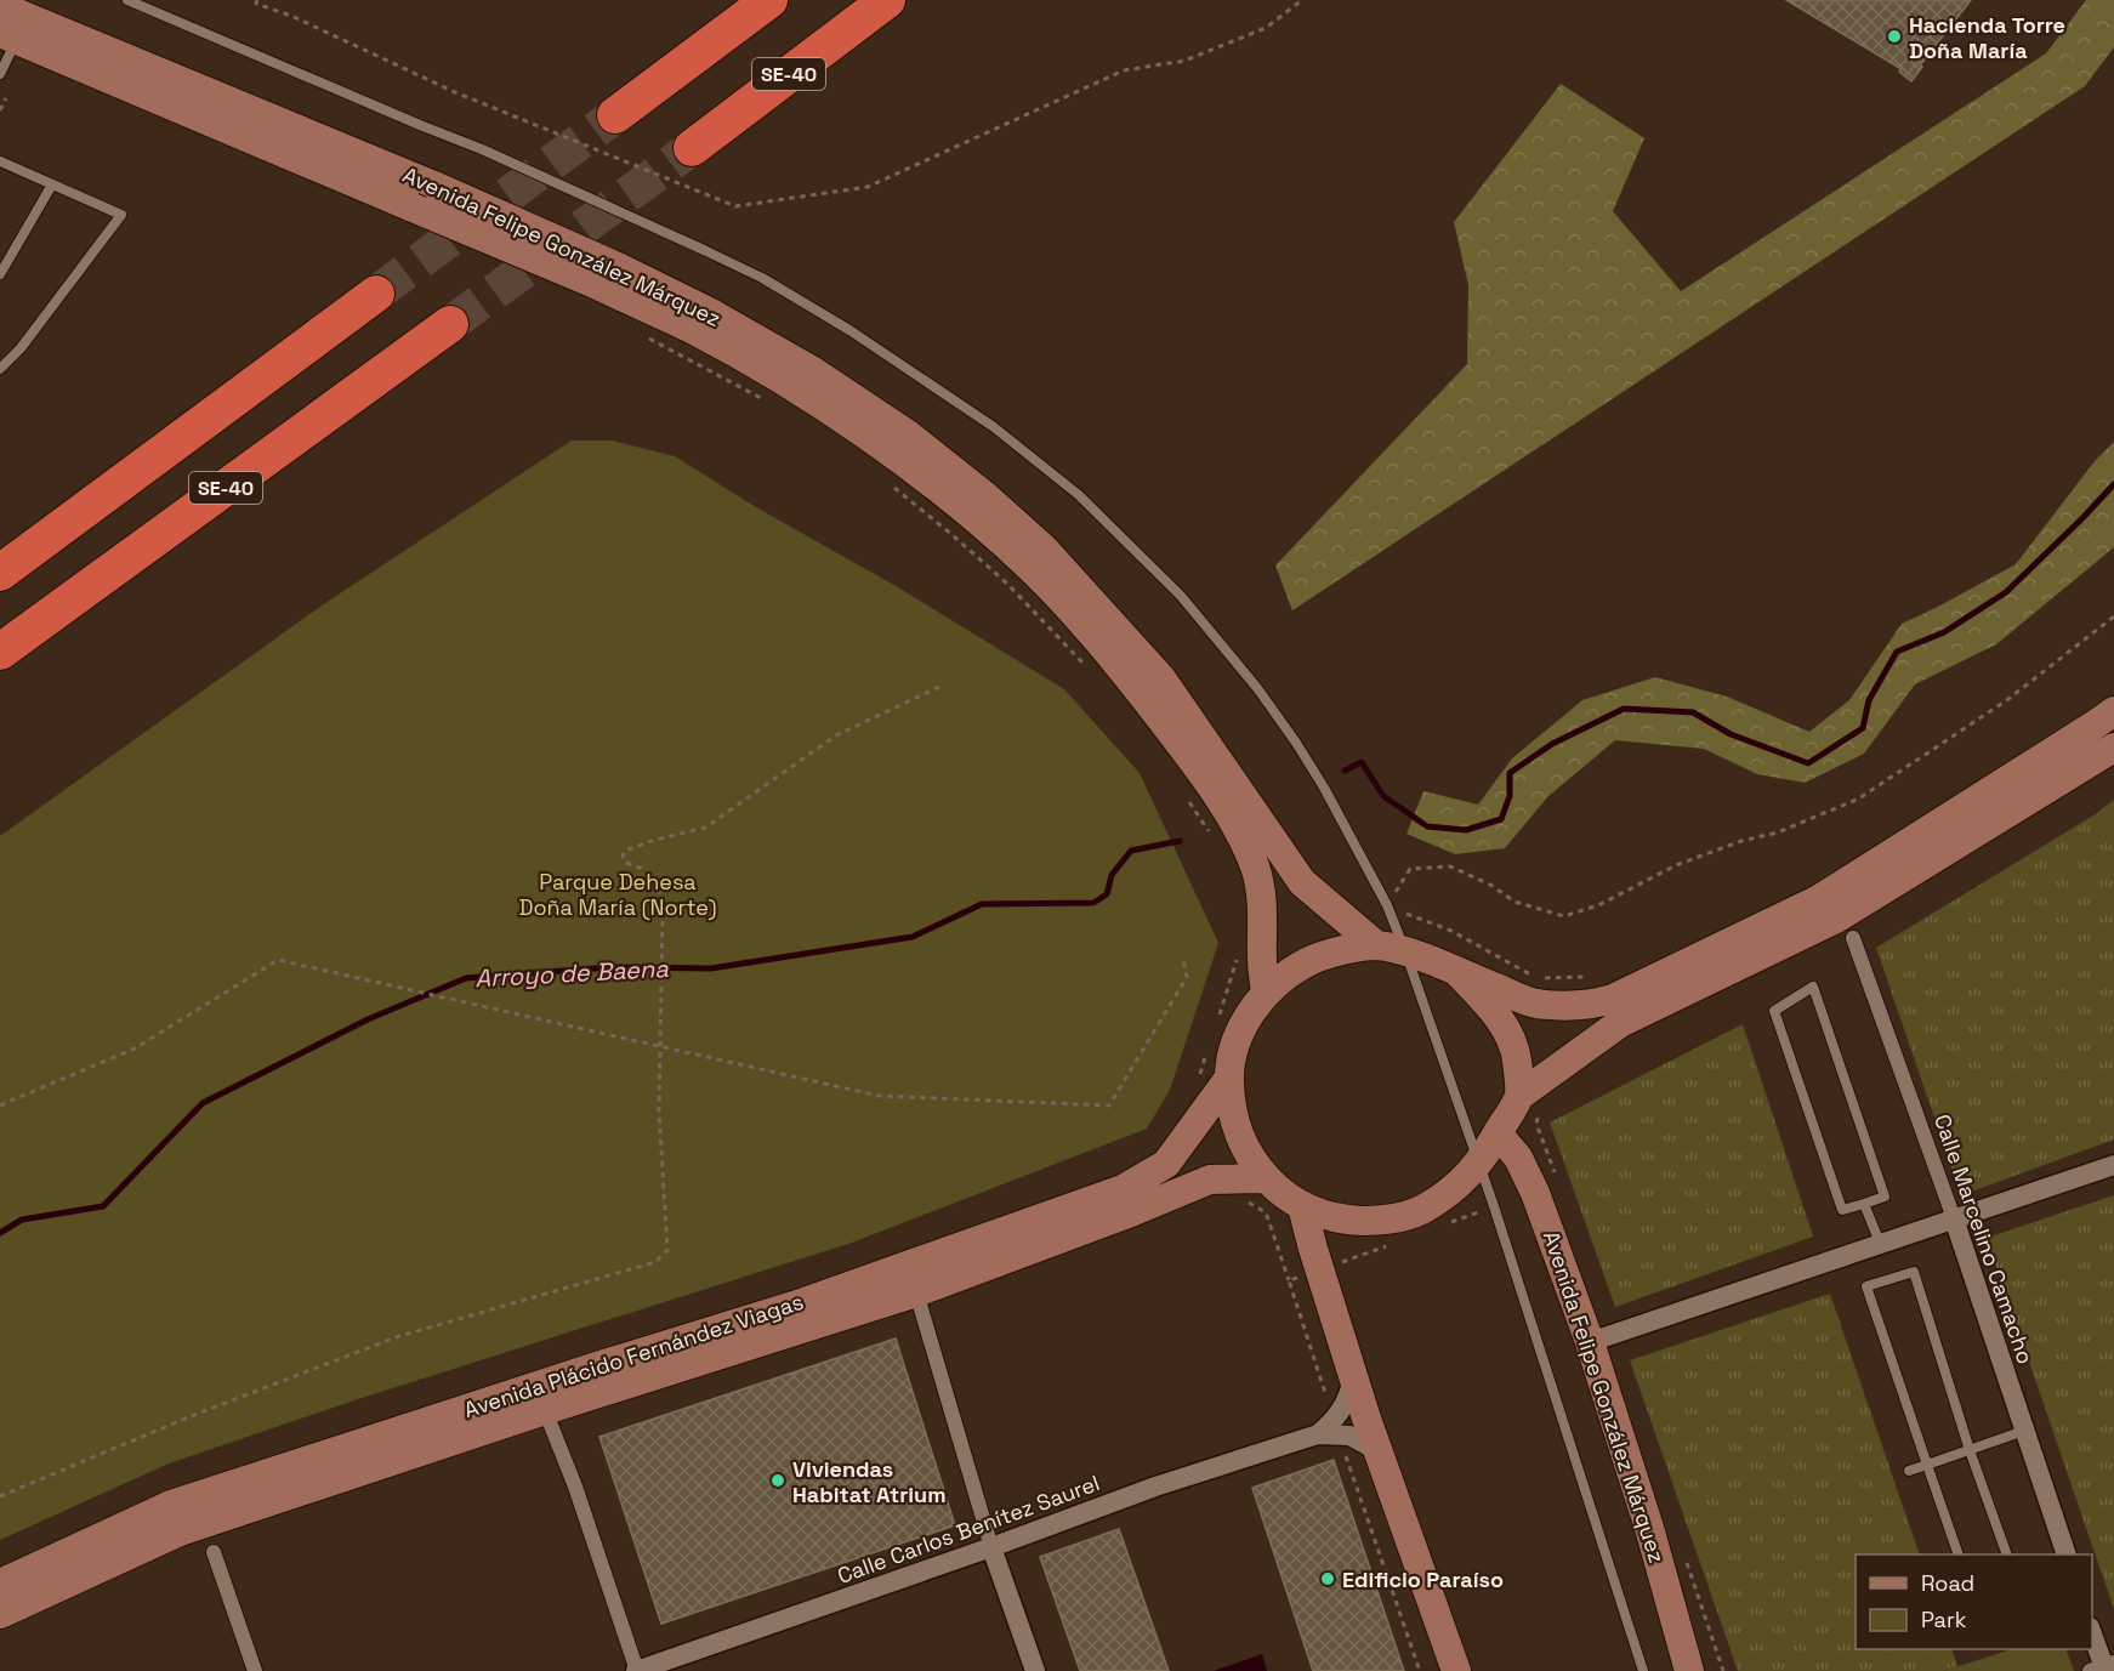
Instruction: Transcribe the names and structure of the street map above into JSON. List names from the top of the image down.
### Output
{
  "streets": {
    "highway": ["SE-40"],
    "main road": ["Avenida Felipe González Márquez", "Avenida Plácido Fernández Viagas"],
    "street": ["Calle Marcelino Camacho", "Calle Carlos Benítez Saurel"]
  },
  "water": ["Arroyo de Baena"],
  "parks": ["Parque Dehesa Doña María (Norte)"],
  "places": ["Hacienda Torre Doña María", "Viviendas Habitat Atrium", "Edificio Paraíso"],
  "legend": ["Road", "Park"]
}
